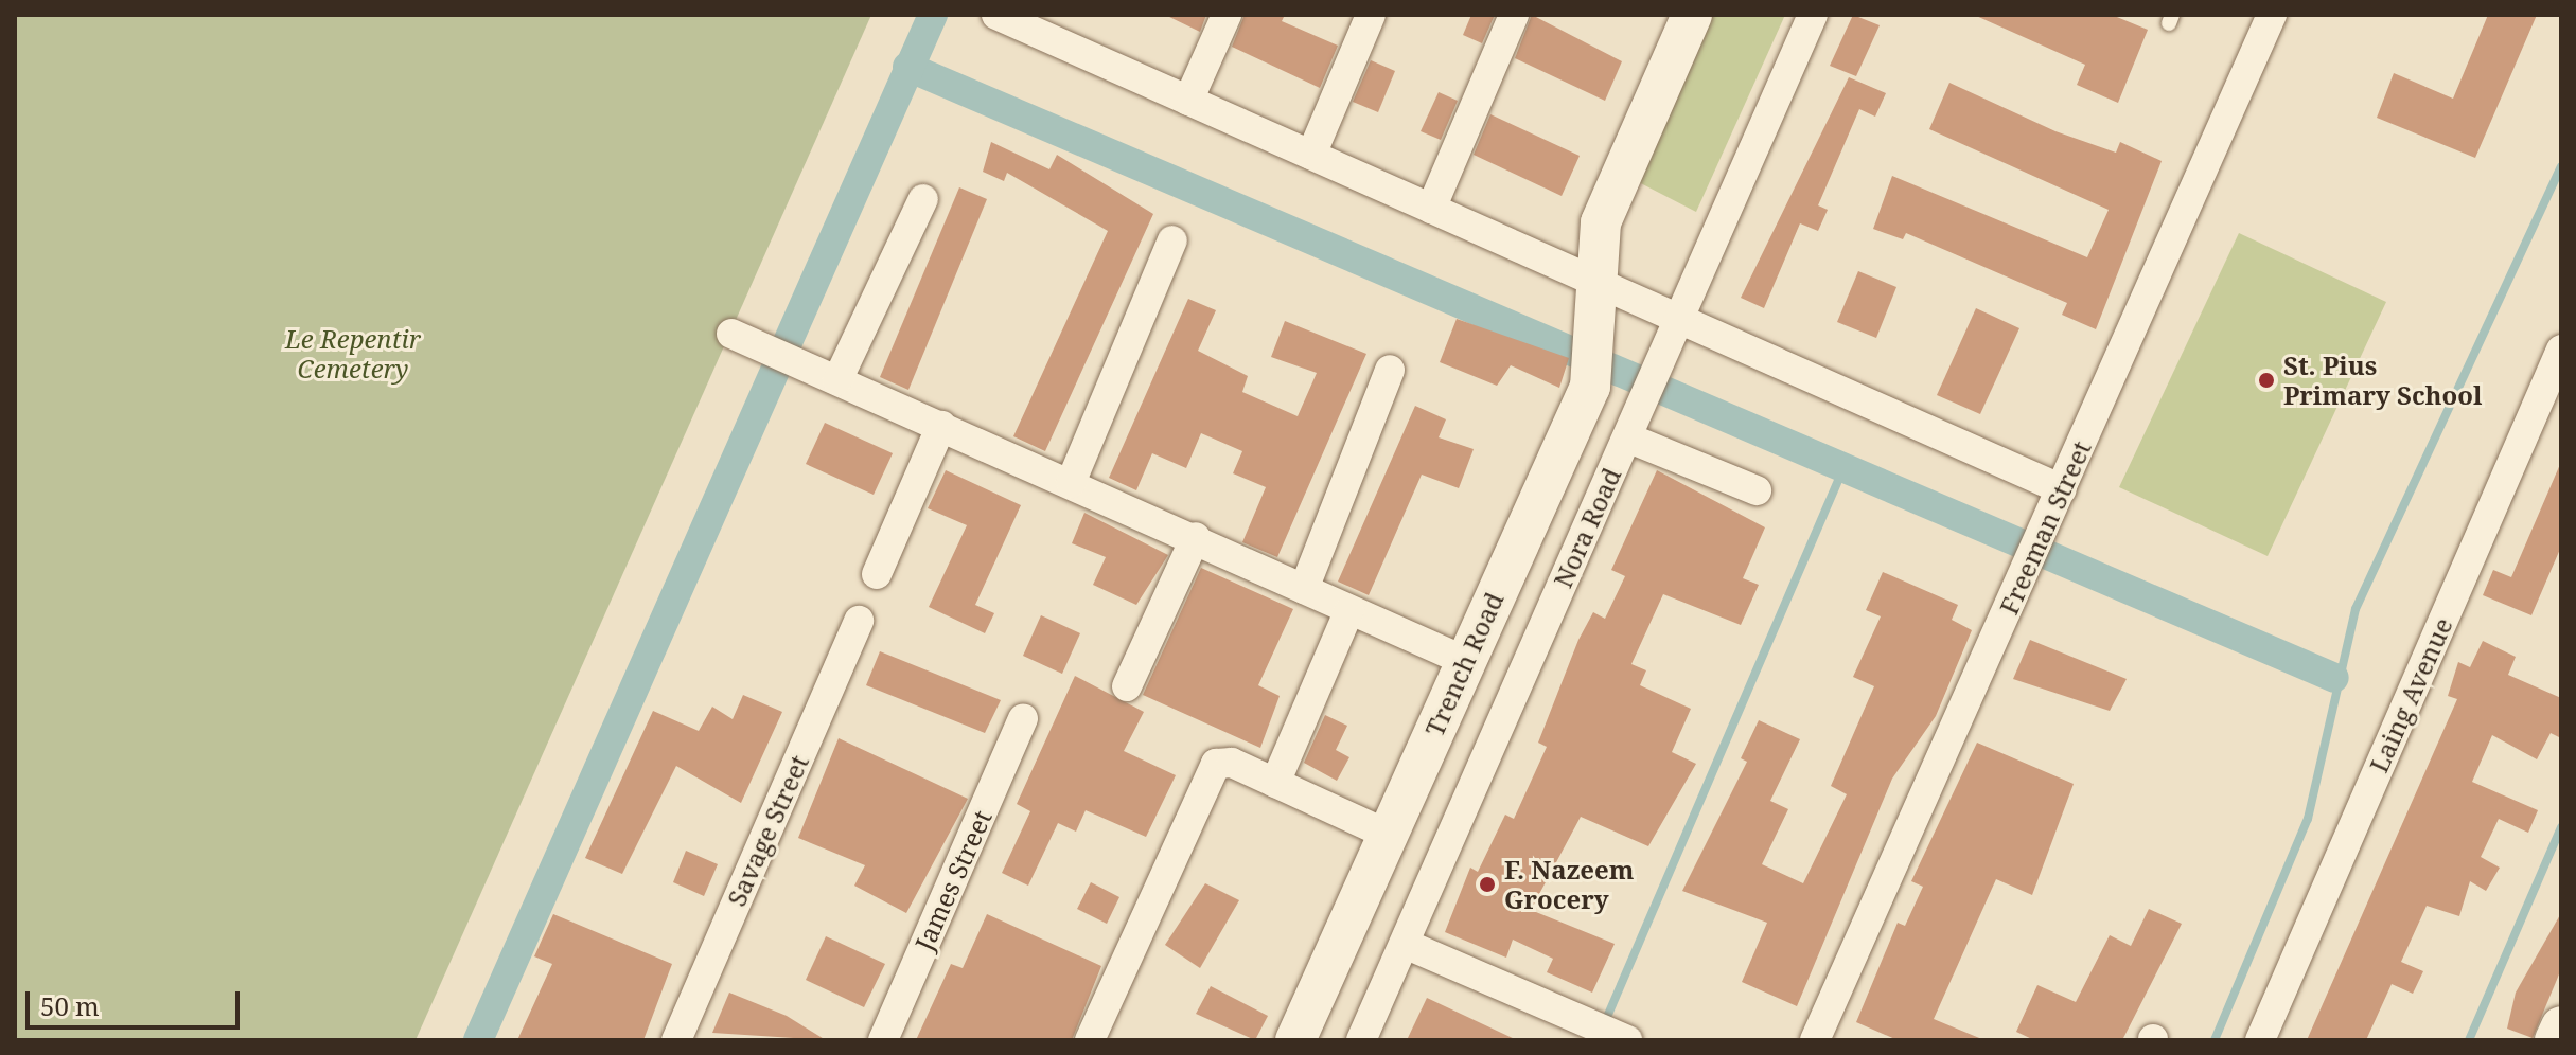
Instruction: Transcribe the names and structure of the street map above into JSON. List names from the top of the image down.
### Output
{
  "streets": {
    "street": [
      "Nora Road",
      "Freeman Street",
      "Trench Road",
      "Laing Avenue",
      "Savage Street",
      "James Street"
    ]
  },
  "parks": ["Le Repentir Cemetery"],
  "places": ["St. Pius Primary School", "F. Nazeem Grocery"],
  "scale_bar": "50 m"
}
